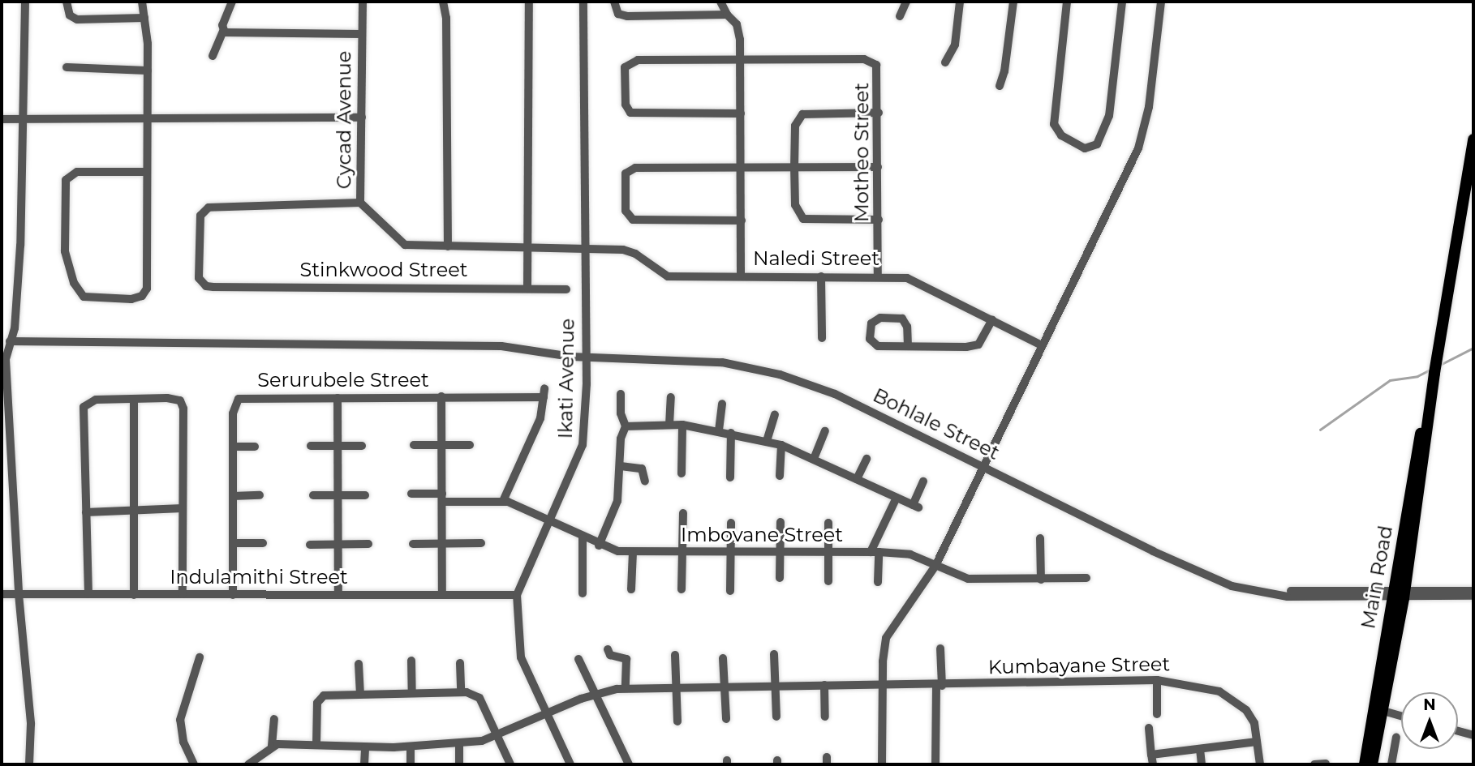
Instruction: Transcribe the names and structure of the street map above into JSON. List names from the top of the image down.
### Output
{
  "streets": {
    "main road": ["Main Road"],
    "street": [
      "Cycad Avenue",
      "Motheo Street",
      "Naledi Street",
      "Stinkwood Street",
      "Ikati Avenue",
      "Serurubele Street",
      "Bohlale Street",
      "Imbovane Street",
      "Indulamithi Street",
      "Kumbayane Street"
    ]
  },
  "crossings": [
    ["Cycad Avenue", "Naledi Street"],
    ["Cycad Avenue", "Stinkwood Street"],
    ["Cycad Avenue", "Ikati Avenue"],
    ["Motheo Street", "Naledi Street"],
    ["Naledi Street", "Ikati Avenue"],
    ["Ikati Avenue", "Bohlale Street"],
    ["Ikati Avenue", "Imbovane Street"],
    ["Ikati Avenue", "Indulamithi Street"],
    ["Ikati Avenue", "Kumbayane Street"],
    ["Serurubele Street", "Imbovane Street"],
    ["Serurubele Street", "Indulamithi Street"],
    ["Bohlale Street", "Main Road"]
  ],
  "north": "top"
}
